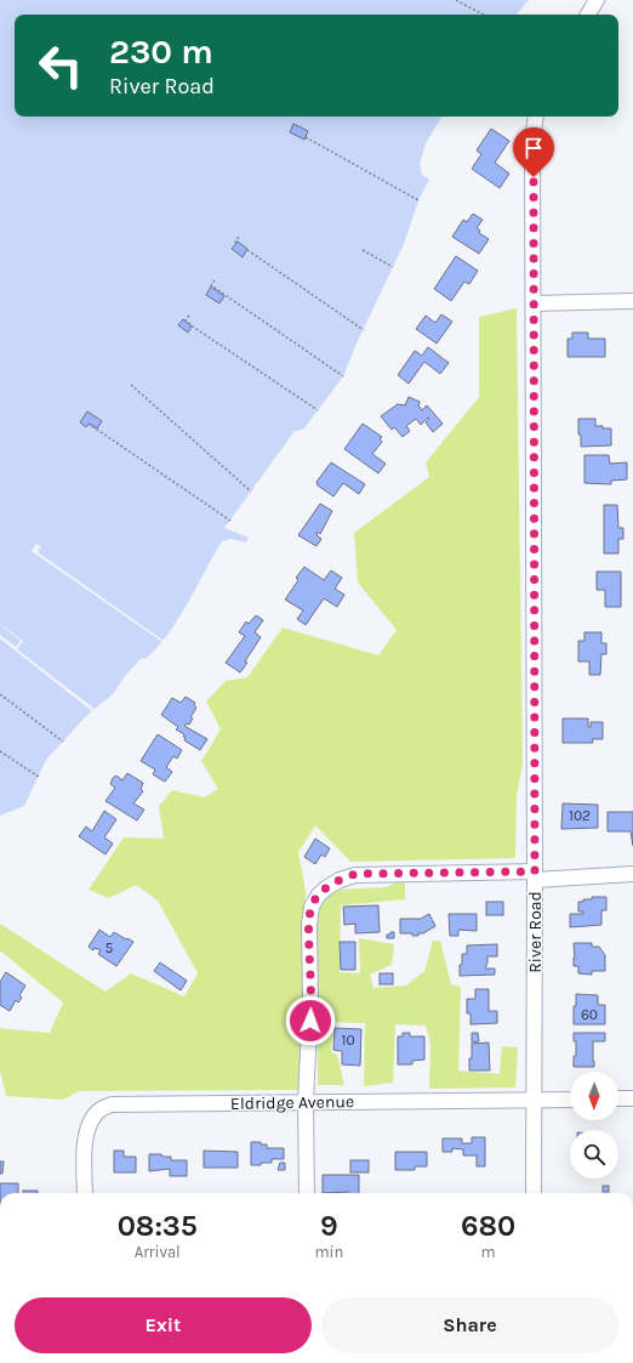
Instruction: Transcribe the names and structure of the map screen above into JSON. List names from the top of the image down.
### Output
{
  "streets": {
    "street": ["River Road", "Eldridge Avenue"]
  },
  "crossings": [
    ["River Road", "Eldridge Avenue"]
  ],
  "house_numbers": [
    "102",
    "5",
    "60",
    "10"
  ],
  "north": "bottom",
  "page": {
    "turn": ["230 m", "River Road"],
    "eta": [
      "08:35",
      "Arrival",
      "9",
      "min",
      "680",
      "m"
    ],
    "buttons": ["Exit", "Share"]
  }
}
